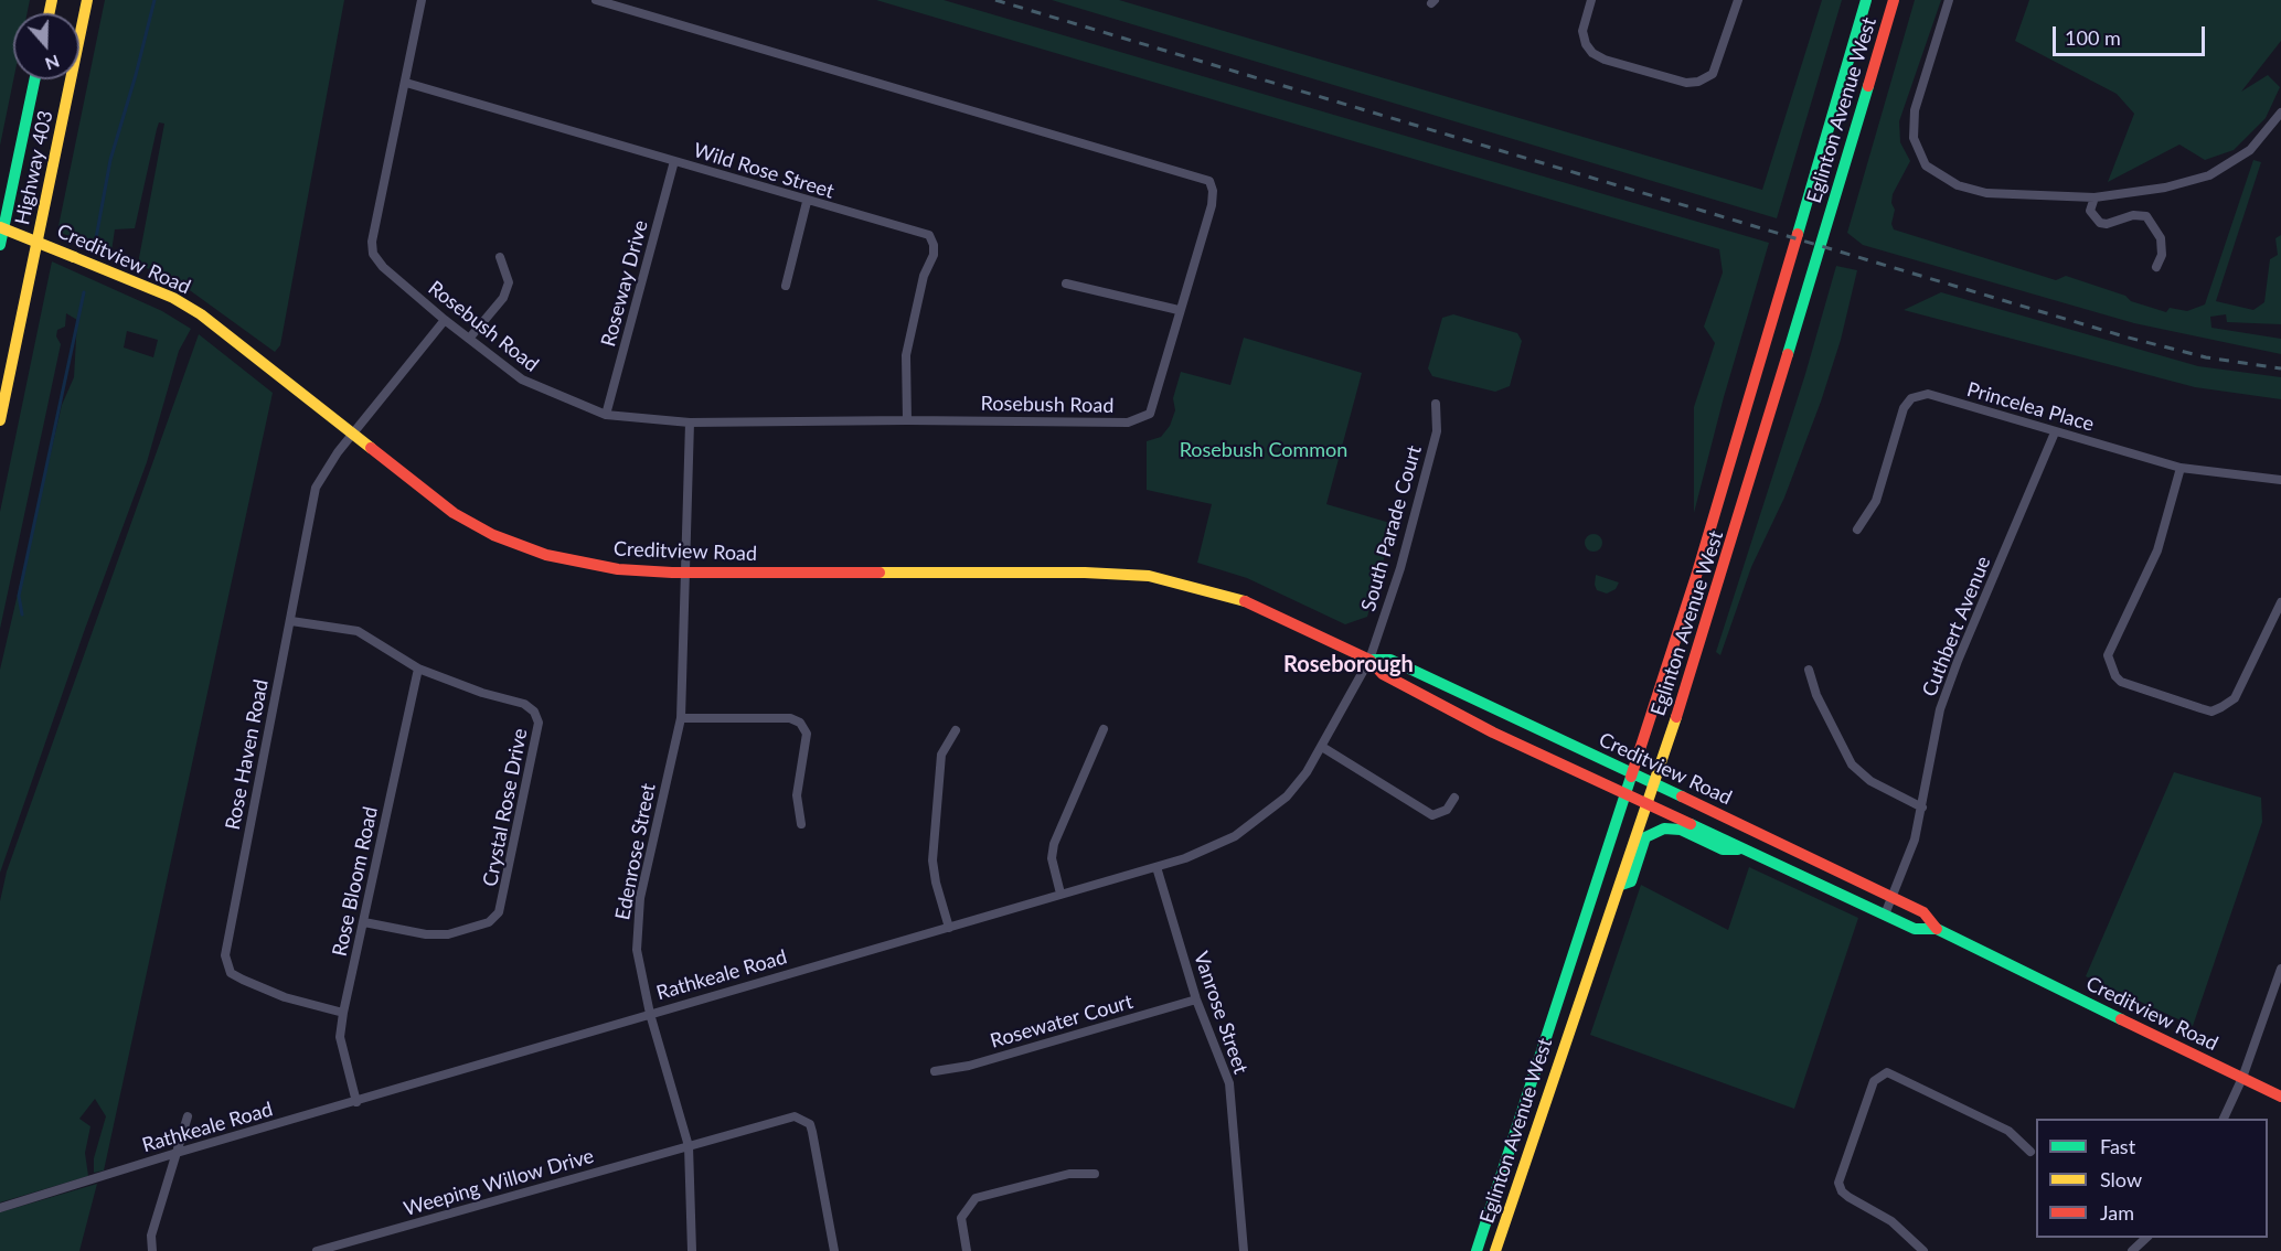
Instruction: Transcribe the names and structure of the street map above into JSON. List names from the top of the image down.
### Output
{
  "streets": {
    "main road": ["Eglinton Avenue West", "Highway 403", "Creditview Road"],
    "street": [
      "Wild Rose Street",
      "Roseway Drive",
      "Rosebush Road",
      "Princelea Place",
      "South Parade Court",
      "Cuthbert Avenue",
      "Rose Haven Road",
      "Crystal Rose Drive",
      "Edenrose Street",
      "Rose Bloom Road",
      "Rathkeale Road",
      "Vanrose Street",
      "Rosewater Court",
      "Weeping Willow Drive"
    ]
  },
  "crossings": [
    ["Eglinton Avenue West", "Creditview Road"],
    ["Wild Rose Street", "Roseway Drive"],
    ["Wild Rose Street", "Rosebush Road"],
    ["Creditview Road", "South Parade Court"],
    ["Creditview Road", "Cuthbert Avenue"],
    ["Creditview Road", "Rose Haven Road"],
    ["Creditview Road", "Edenrose Street"],
    ["Creditview Road", "Rathkeale Road"],
    ["Roseway Drive", "Rosebush Road"],
    ["Rosebush Road", "Rose Haven Road"],
    ["Rosebush Road", "Edenrose Street"],
    ["Princelea Place", "Cuthbert Avenue"],
    ["South Parade Court", "Rathkeale Road"],
    ["Rose Haven Road", "Crystal Rose Drive"],
    ["Rose Haven Road", "Rose Bloom Road"],
    ["Crystal Rose Drive", "Rose Bloom Road"],
    ["Edenrose Street", "Rathkeale Road"],
    ["Edenrose Street", "Weeping Willow Drive"],
    ["Rose Bloom Road", "Rathkeale Road"],
    ["Rathkeale Road", "Vanrose Street"],
    ["Vanrose Street", "Rosewater Court"]
  ],
  "districts": ["Roseborough"],
  "parks": ["Rosebush Common"],
  "legend": ["Fast", "Slow", "Jam"],
  "scale_bar": "100 m",
  "north": "bottom"
}
